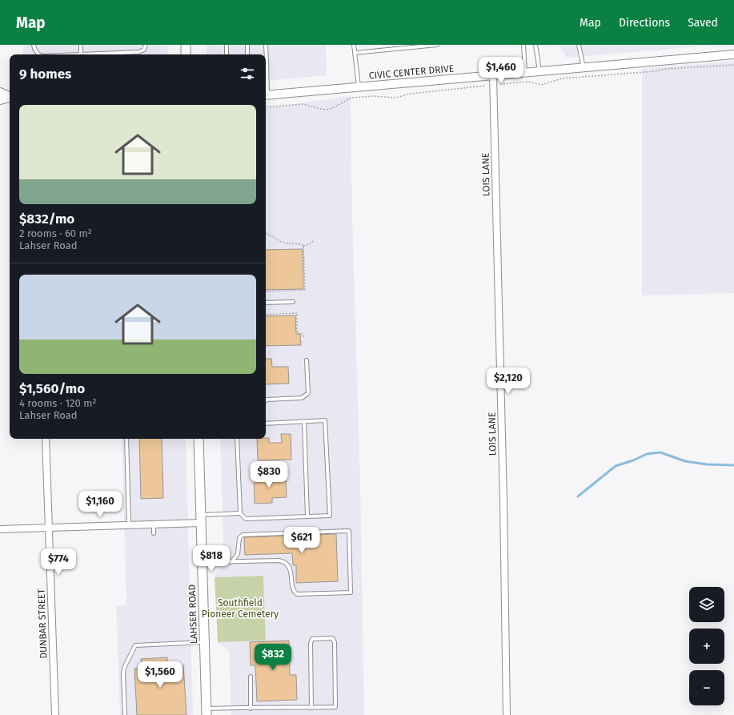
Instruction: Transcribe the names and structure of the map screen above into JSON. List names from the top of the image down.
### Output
{
  "streets": {
    "main road": ["LAHSER ROAD"],
    "street": ["CIVIC CENTER DRIVE", "LOIS LANE", "DUNBAR STREET"]
  },
  "crossings": [
    ["CIVIC CENTER DRIVE", "LOIS LANE"]
  ],
  "parks": ["Southfield Pioneer Cemetery"],
  "page": {
    "header": "Map",
    "nav": ["Map", "Directions", "Saved"],
    "heading": "9 homes",
    "price": [
      "$1,460",
      "$2,120",
      "$830",
      "$1,160",
      "$621",
      "$818",
      "$774",
      "$832",
      "$1,560"
    ],
    "list": [
      {
        "name": "$832/mo",
        "note": "2 rooms · 60 m² · Lahser Road"
      },
      {
        "name": "$1,560/mo",
        "note": "4 rooms · 120 m² · Lahser Road"
      }
    ],
    "map_buttons": ["+", "−"]
  }
}
